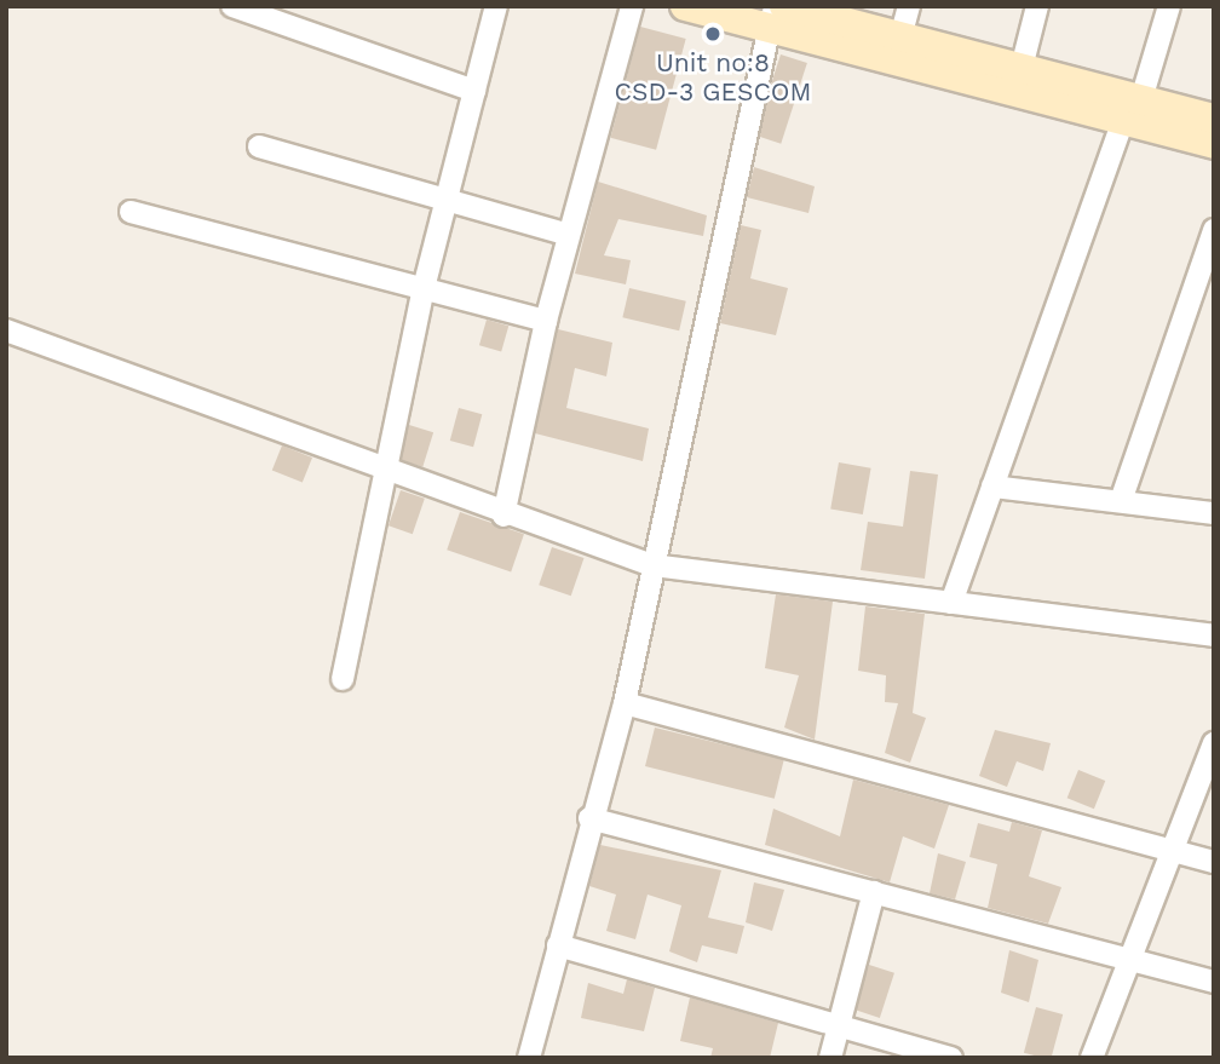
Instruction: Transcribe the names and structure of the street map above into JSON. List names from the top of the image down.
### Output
{
  "places": ["Unit no:8 CSD-3 GESCOM"]
}
